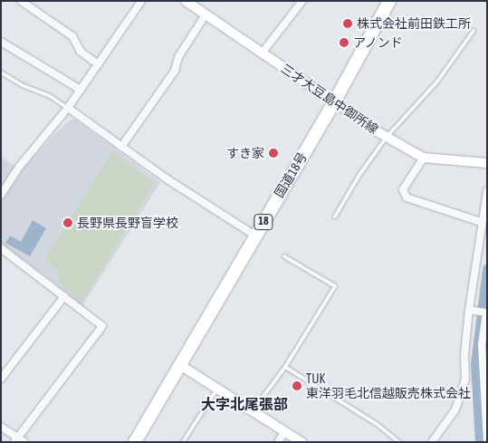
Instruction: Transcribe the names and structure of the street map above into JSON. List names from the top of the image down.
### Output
{
  "streets": {
    "highway": ["国道18号", "18"],
    "main road": ["三才大豆島中御所線"]
  },
  "crossings": [
    ["三才大豆島中御所線", "国道18号"]
  ],
  "districts": ["大字北尾張部"],
  "places": [
    "株式会社前田鉄工所",
    "アノンド",
    "すき家",
    "長野県長野盲学校",
    "TUK 東洋羽毛北信越販売株式会社"
  ]
}
